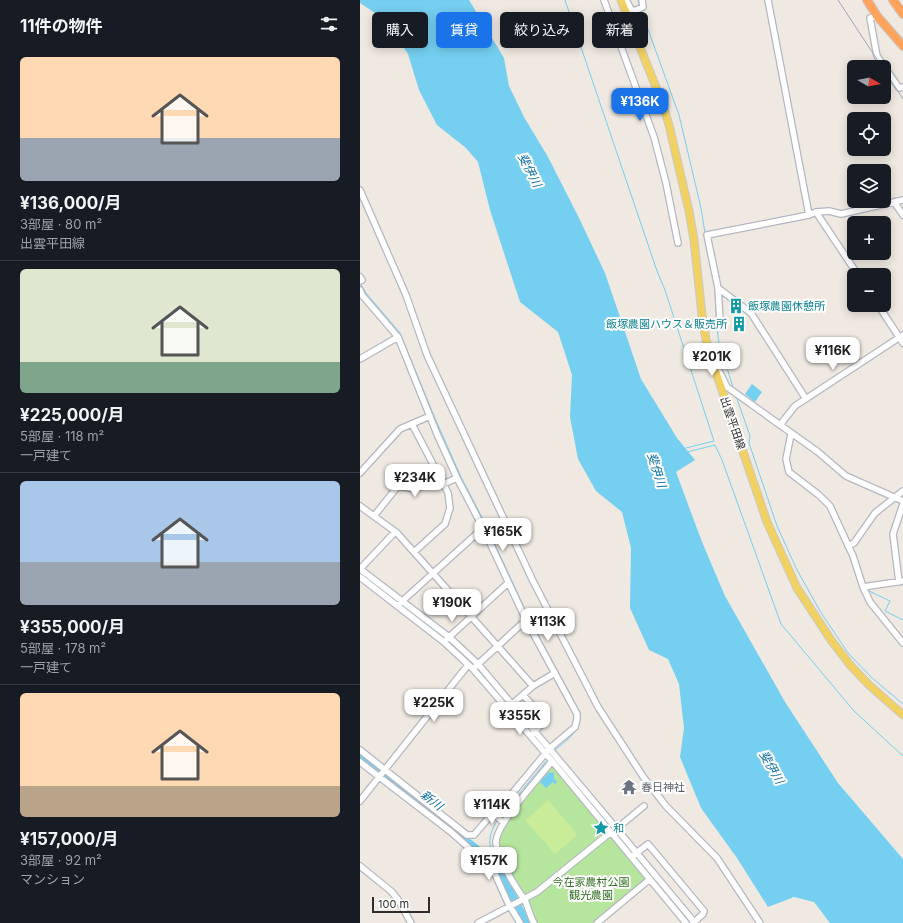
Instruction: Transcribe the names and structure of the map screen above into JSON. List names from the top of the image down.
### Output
{
  "streets": {
    "main road": ["出雲平田線"]
  },
  "water": ["斐伊川", "新川"],
  "parks": ["今在家農村公園 観光農園"],
  "places": {
    "building": ["飯塚農園休憩所", "飯塚農園ハウス＆販売所"],
    "temple": ["春日神社"],
    "place": ["和"]
  },
  "scale_bar": "100 m",
  "north": "right",
  "page": {
    "heading": "11件の物件",
    "chip": [
      "購入",
      "賃貸",
      "絞り込み",
      "新着"
    ],
    "list": [
      {
        "name": "¥136,000/月",
        "note": "3部屋 · 80 m² · 出雲平田線"
      },
      {
        "name": "¥225,000/月",
        "note": "5部屋 · 118 m² · 一戸建て"
      },
      {
        "name": "¥355,000/月",
        "note": "5部屋 · 178 m² · 一戸建て"
      },
      {
        "name": "¥157,000/月",
        "note": "3部屋 · 92 m² · マンション"
      }
    ],
    "map_buttons": ["+", "−"],
    "price": [
      "¥136K",
      "¥116K",
      "¥201K",
      "¥234K",
      "¥165K",
      "¥190K",
      "¥113K",
      "¥225K",
      "¥355K",
      "¥114K",
      "¥157K"
    ],
    "scale": "100 m"
  }
}
